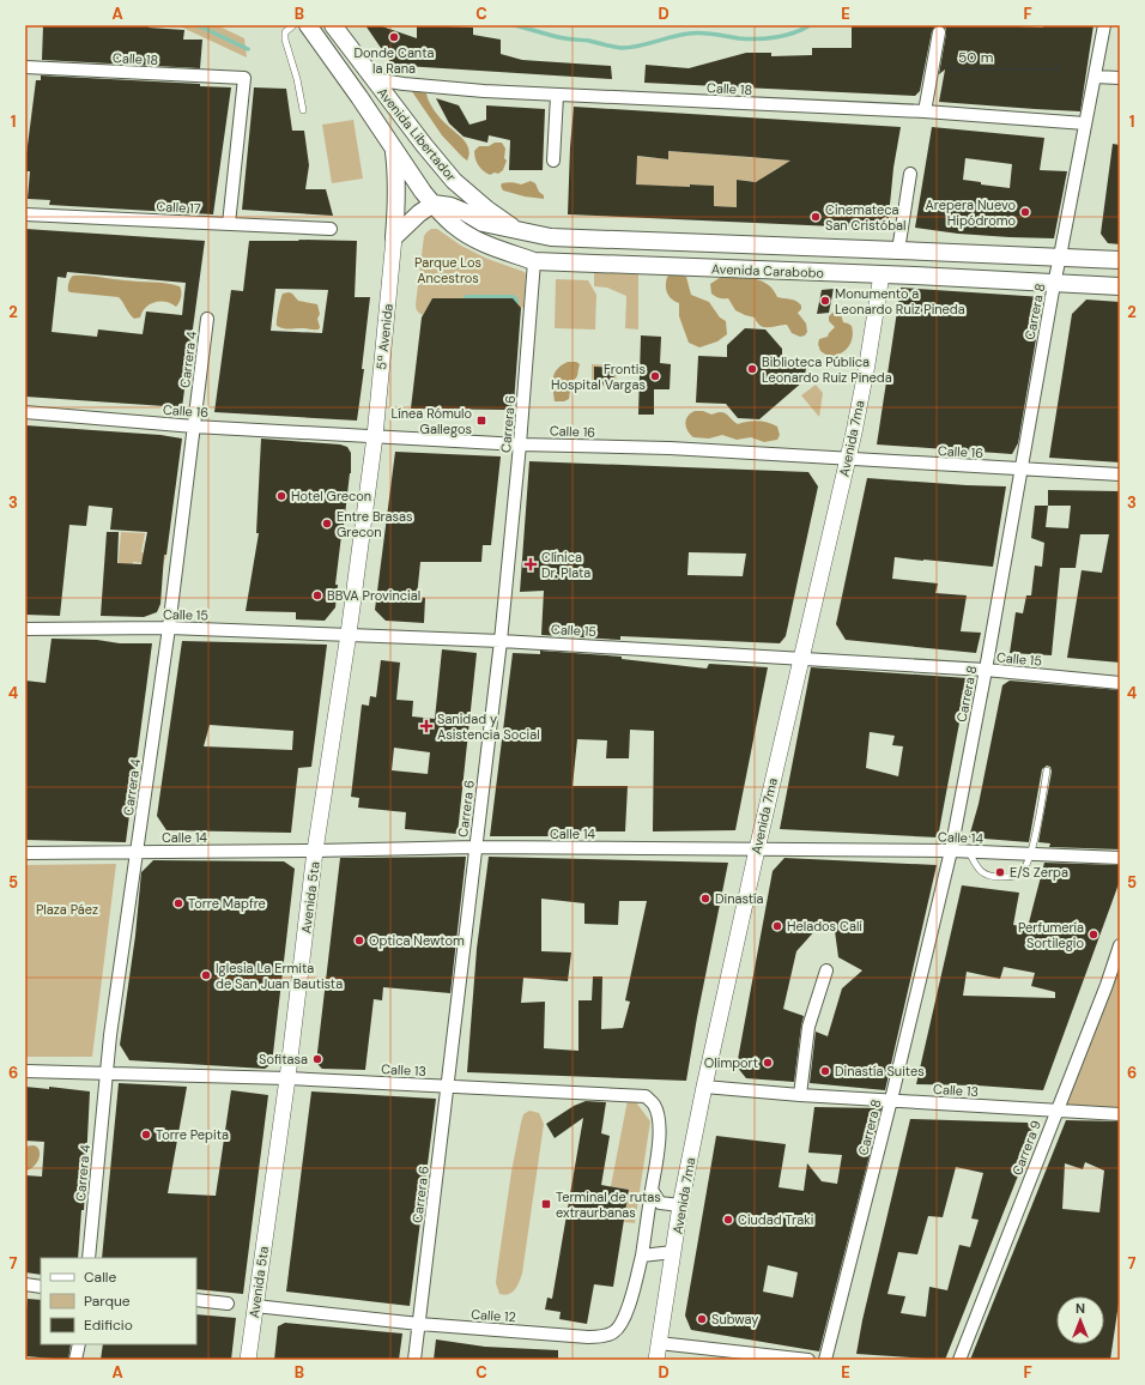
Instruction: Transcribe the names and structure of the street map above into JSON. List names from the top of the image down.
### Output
{
  "streets": {
    "main road": ["Avenida Libertador", "Avenida Carabobo"],
    "street": [
      "Calle 18",
      "Calle 17",
      "Carrera 8",
      "5ª Avenida",
      "Carrera 4",
      "Calle 16",
      "Carrera 6",
      "Avenida 7ma",
      "Calle 15",
      "Calle 14",
      "Avenida 5ta",
      "Calle 13",
      "Carrera 9",
      "Calle 12"
    ]
  },
  "crossings": [
    ["Calle 18", "Avenida Libertador"],
    ["Calle 18", "Calle 17"],
    ["Calle 18", "Carrera 8"],
    ["Avenida Libertador", "Avenida Carabobo"],
    ["Avenida Carabobo", "Carrera 8"],
    ["Avenida Carabobo", "Carrera 6"],
    ["Avenida Carabobo", "Avenida 7ma"],
    ["Carrera 8", "Calle 16"],
    ["Carrera 8", "Calle 15"],
    ["Carrera 8", "Calle 14"],
    ["Carrera 8", "Calle 13"],
    ["5ª Avenida", "Calle 16"],
    ["5ª Avenida", "Avenida 5ta"],
    ["Carrera 4", "Calle 16"],
    ["Carrera 4", "Calle 15"],
    ["Carrera 4", "Calle 14"],
    ["Carrera 4", "Calle 13"],
    ["Calle 16", "Carrera 6"],
    ["Calle 16", "Avenida 7ma"],
    ["Calle 16", "Avenida 5ta"],
    ["Carrera 6", "Calle 15"],
    ["Carrera 6", "Calle 14"],
    ["Carrera 6", "Calle 13"],
    ["Carrera 6", "Calle 12"],
    ["Avenida 7ma", "Calle 15"],
    ["Avenida 7ma", "Calle 14"],
    ["Avenida 7ma", "Calle 13"],
    ["Calle 15", "Avenida 5ta"],
    ["Calle 14", "Avenida 5ta"],
    ["Avenida 5ta", "Calle 13"],
    ["Avenida 5ta", "Calle 12"],
    ["Calle 13", "Carrera 9"],
    ["Calle 13", "Calle 12"]
  ],
  "parks": ["Parque Los Ancestros", "Plaza Páez"],
  "places": {
    "other": [
      "Donde Canta la Rana",
      "Arepera Nuevo Hipódromo",
      "Cinemateca San Cristóbal",
      "Monumento a Leonardo Ruiz Pineda",
      "Biblioteca Pública Leonardo Ruiz Pineda",
      "Frontis Hospital Vargas",
      "Hotel Grecon",
      "Entre Brasas Grecon",
      "BBVA Provincial",
      "E/S Zerpa",
      "Dinastía",
      "Torre Mapfre",
      "Helados Cali",
      "Perfumería Sortilegio",
      "Optica Newtom",
      "Iglesia La Ermita de San Juan Bautista",
      "Sofitasa",
      "Olimport",
      "Dinastía Suites",
      "Torre Pepita",
      "Ciudad Traki",
      "Subway"
    ],
    "transit": ["Línea Rómulo Gallegos", "Terminal de rutas extraurbanas"],
    "health": ["Clínica Dr. Plata", "Sanidad y Asistencia Social"]
  },
  "legend": ["Calle", "Parque", "Edificio"],
  "scale_bar": "50 m",
  "north": "top",
  "grid": {
    "columns": [
      "A",
      "B",
      "C",
      "D",
      "E",
      "F"
    ],
    "rows": [
      "1",
      "2",
      "3",
      "4",
      "5",
      "6",
      "7"
    ]
  }
}
